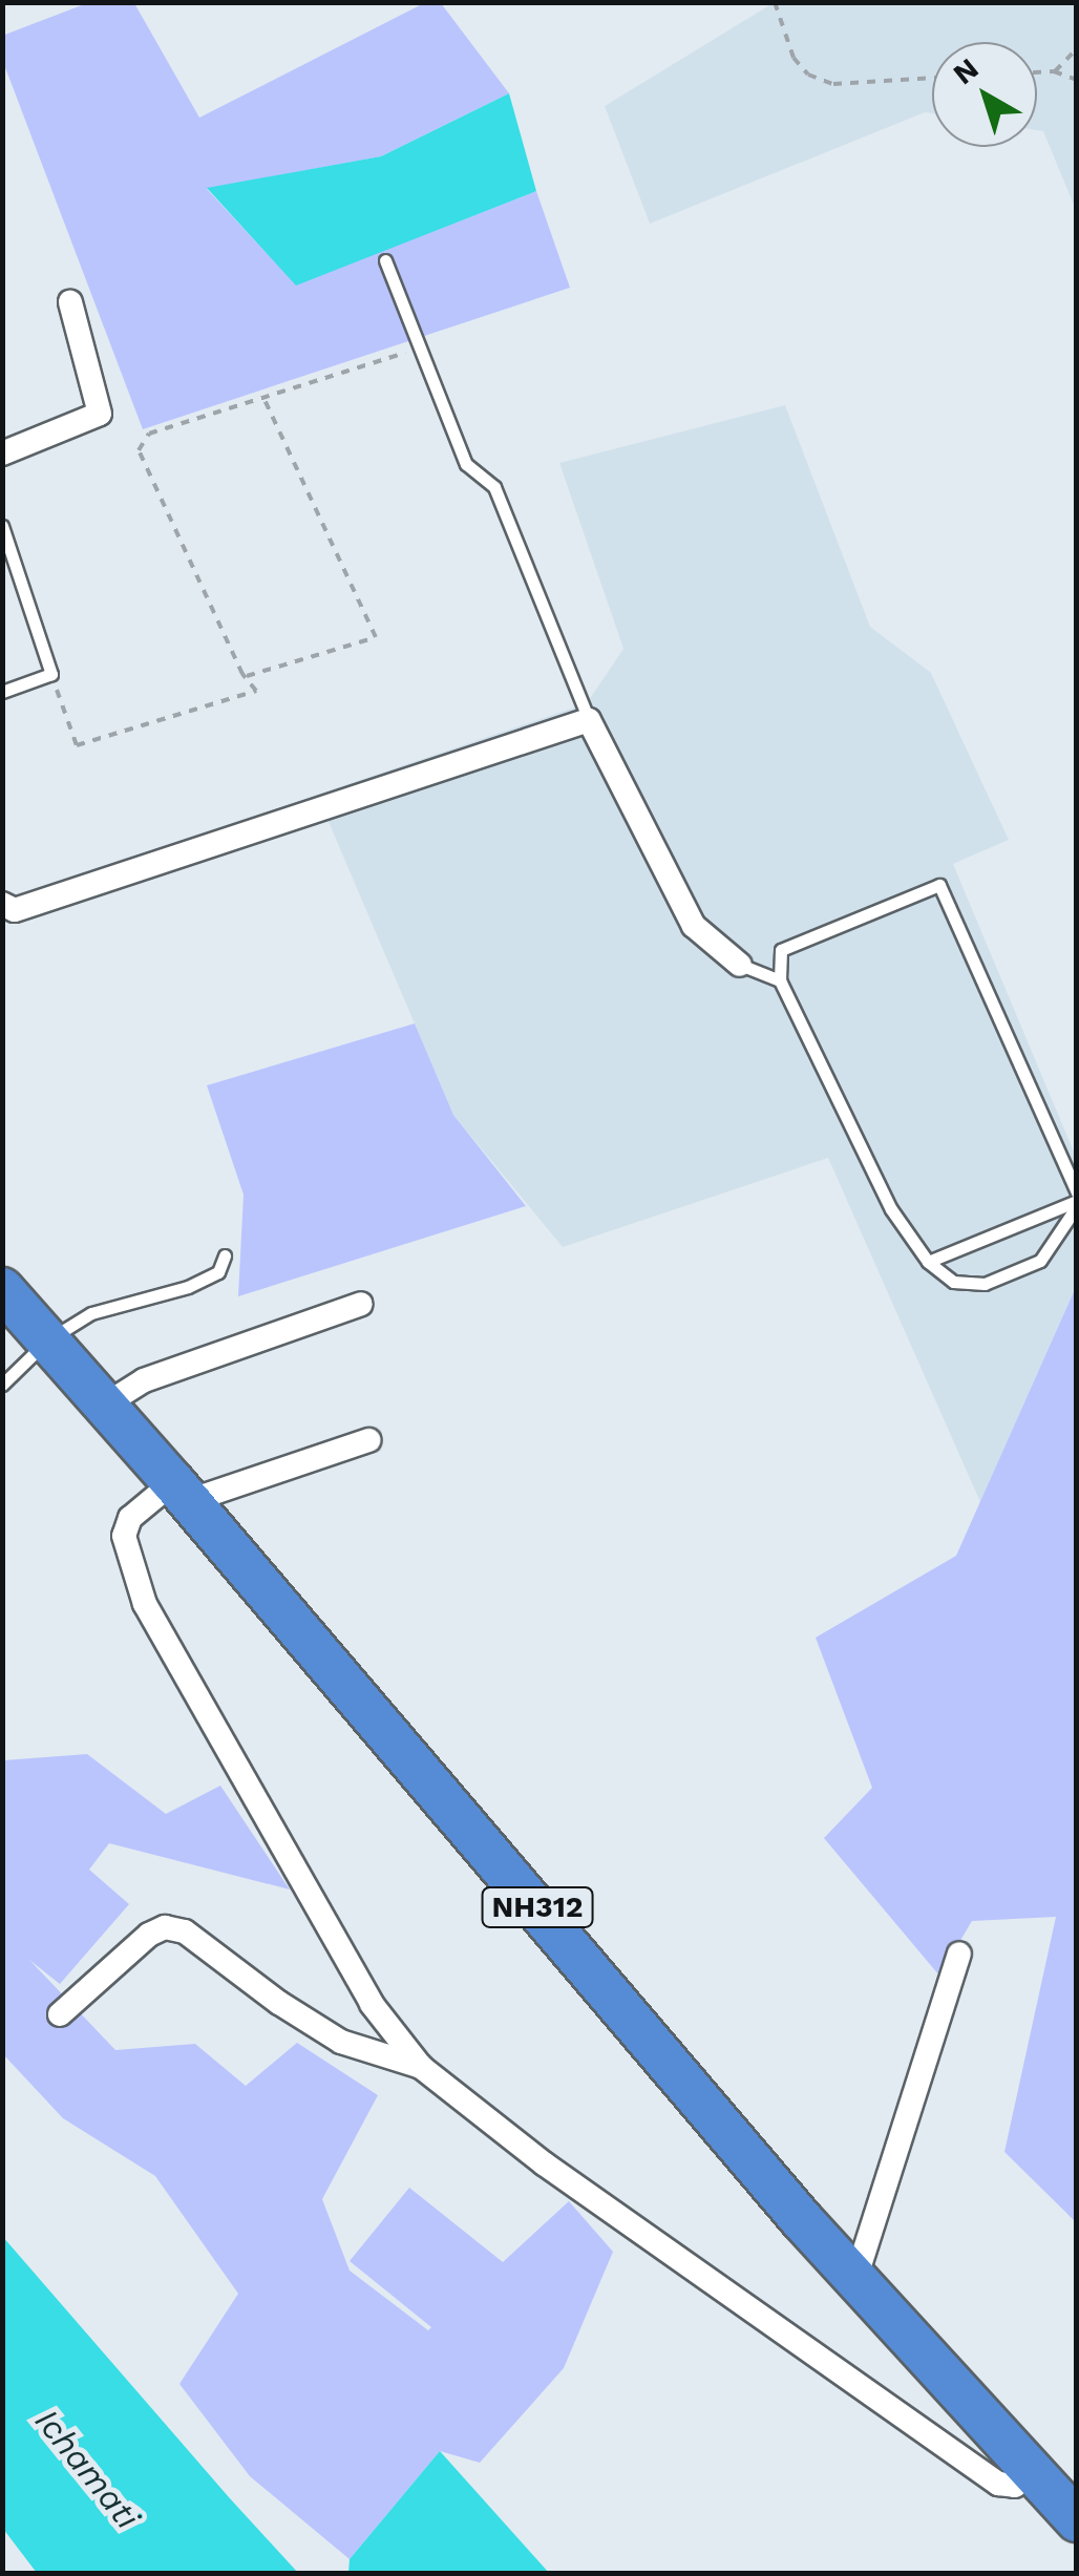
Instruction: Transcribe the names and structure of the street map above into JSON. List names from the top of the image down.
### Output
{
  "streets": {
    "highway": ["NH312"]
  },
  "water": ["Ichamati"],
  "north": "top left"
}
